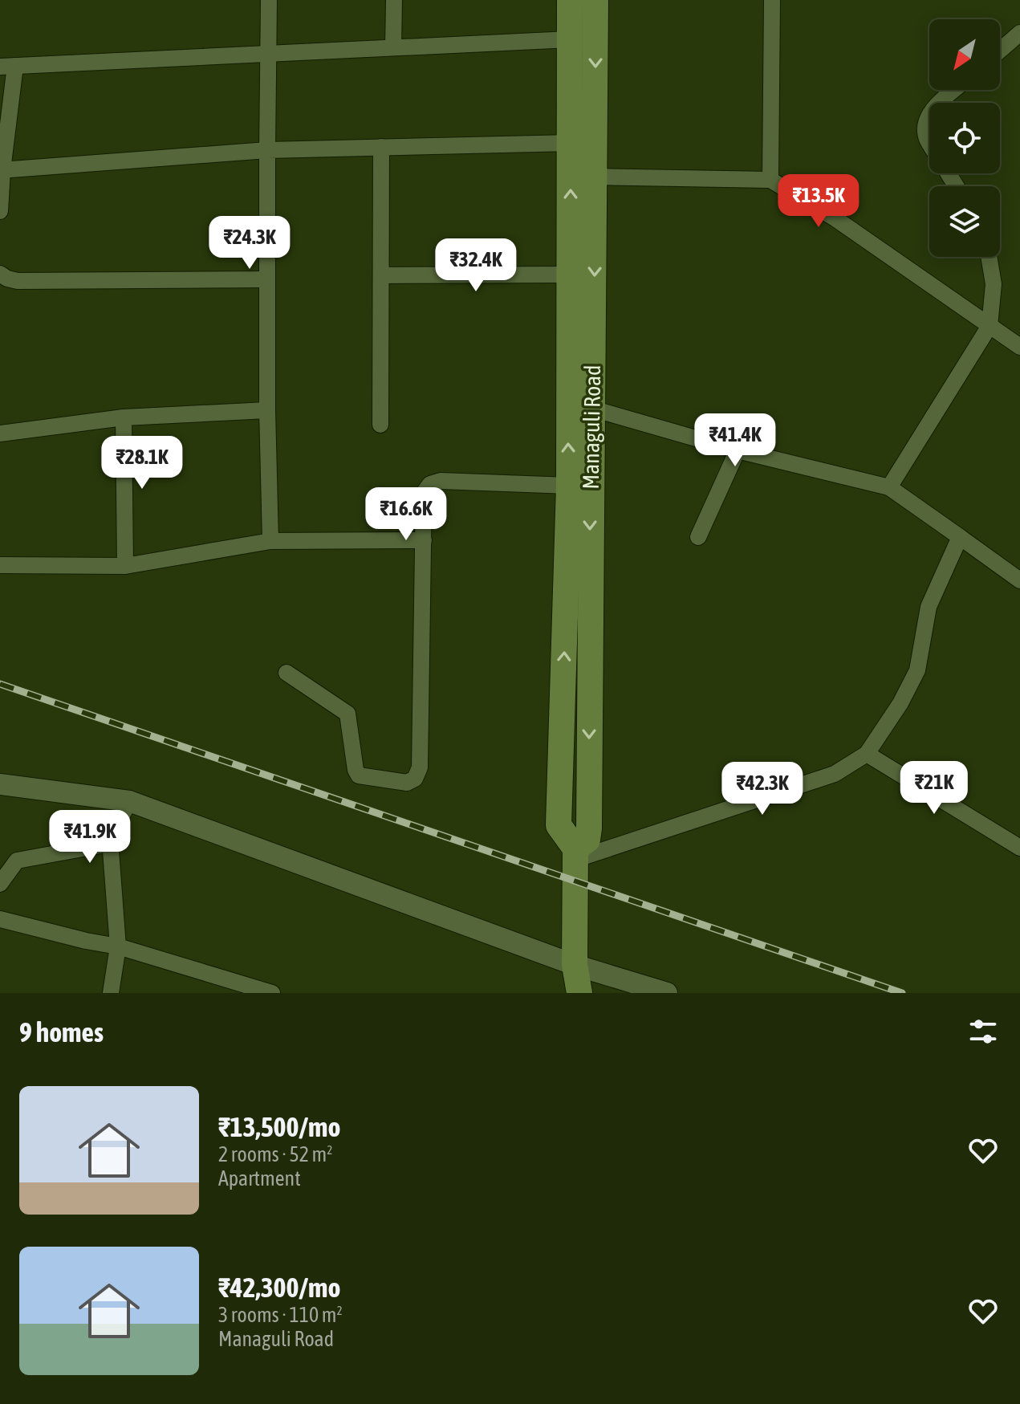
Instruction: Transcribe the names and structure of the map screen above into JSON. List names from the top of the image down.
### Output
{
  "streets": {
    "main road": ["Managuli Road"]
  },
  "north": "bottom left",
  "page": {
    "price": [
      "₹13.5K",
      "₹24.3K",
      "₹32.4K",
      "₹41.4K",
      "₹28.1K",
      "₹16.6K",
      "₹21K",
      "₹42.3K",
      "₹41.9K"
    ],
    "heading": "9 homes",
    "list": [
      {
        "name": "₹13,500/mo",
        "note": "2 rooms · 52 m² · Apartment"
      },
      {
        "name": "₹42,300/mo",
        "note": "3 rooms · 110 m² · Managuli Road"
      }
    ]
  }
}
